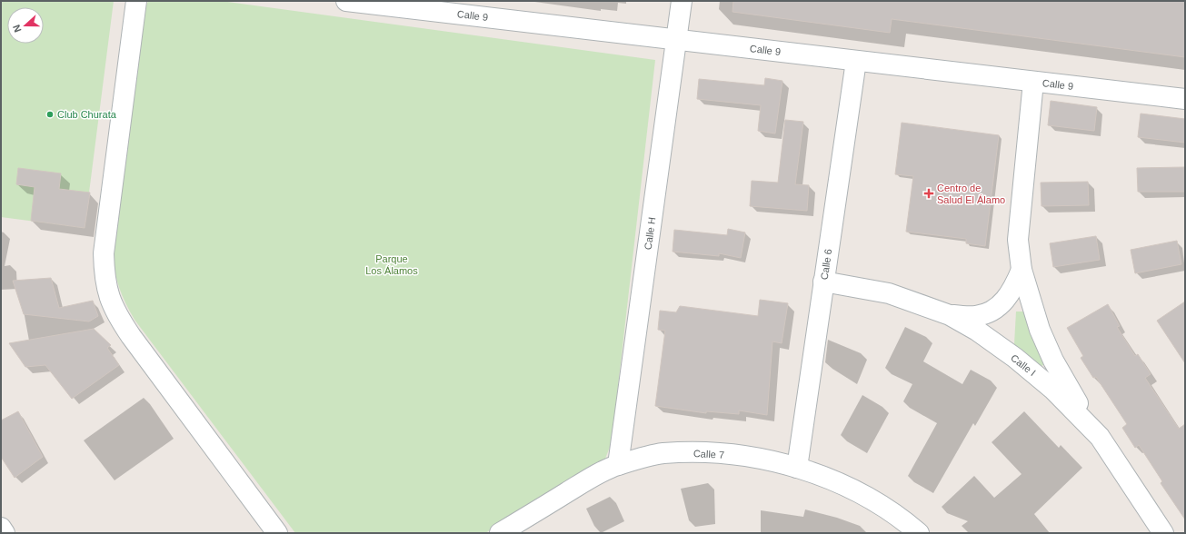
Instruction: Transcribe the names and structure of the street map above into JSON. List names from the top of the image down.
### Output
{
  "streets": {
    "street": [
      "Calle 9",
      "Calle H",
      "Calle 6",
      "Calle I",
      "Calle 7"
    ]
  },
  "crossings": [
    ["Calle 9", "Calle H"],
    ["Calle 9", "Calle 6"],
    ["Calle H", "Calle 7"],
    ["Calle 6", "Calle I"],
    ["Calle 6", "Calle 7"]
  ],
  "parks": ["Parque Los Álamos"],
  "places": {
    "other": ["Club Churata"],
    "health": ["Centro de Salud El Álamo"]
  },
  "north": "left"
}
